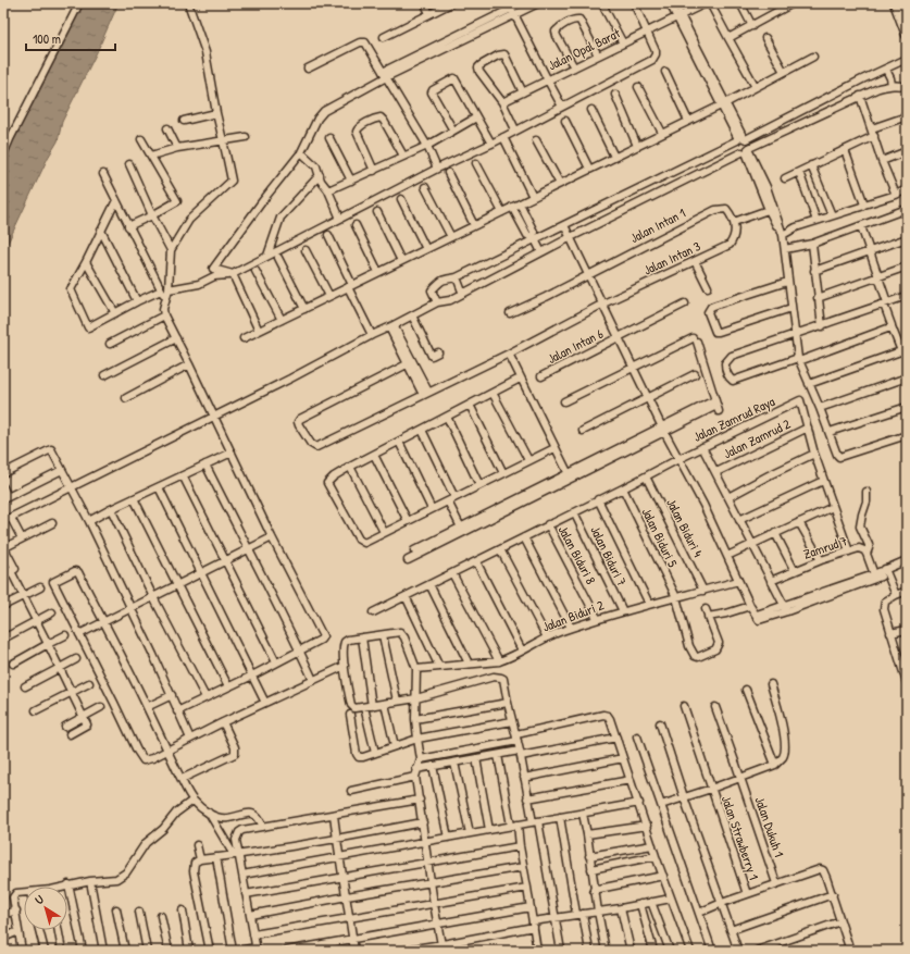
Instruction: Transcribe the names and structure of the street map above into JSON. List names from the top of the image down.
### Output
{
  "streets": {
    "street": [
      "Jalan Opal Barat",
      "Jalan Intan 1",
      "Jalan Intan 3",
      "Jalan Intan 6",
      "Jalan Zamrud Raya",
      "Jalan Zamrud 2",
      "Jalan Biduri 4",
      "Jalan Biduri 5",
      "Zamrud 7",
      "Jalan Biduri 8",
      "Jalan Biduri 7",
      "Jalan Biduri 2",
      "Jalan Dukuh 1",
      "Jalan Strawberry 1"
    ]
  },
  "crossings": [
    ["Jalan Intan 1", "Jalan Intan 3"],
    ["Jalan Zamrud Raya", "Jalan Zamrud 2"],
    ["Jalan Zamrud Raya", "Jalan Biduri 4"],
    ["Jalan Zamrud Raya", "Jalan Biduri 5"],
    ["Jalan Zamrud Raya", "Jalan Biduri 8"],
    ["Jalan Zamrud Raya", "Jalan Biduri 7"],
    ["Jalan Biduri 4", "Jalan Biduri 2"],
    ["Jalan Biduri 5", "Jalan Biduri 2"],
    ["Jalan Biduri 8", "Jalan Biduri 2"],
    ["Jalan Biduri 7", "Jalan Biduri 2"]
  ],
  "scale_bar": "100 m",
  "north": "top left"
}
